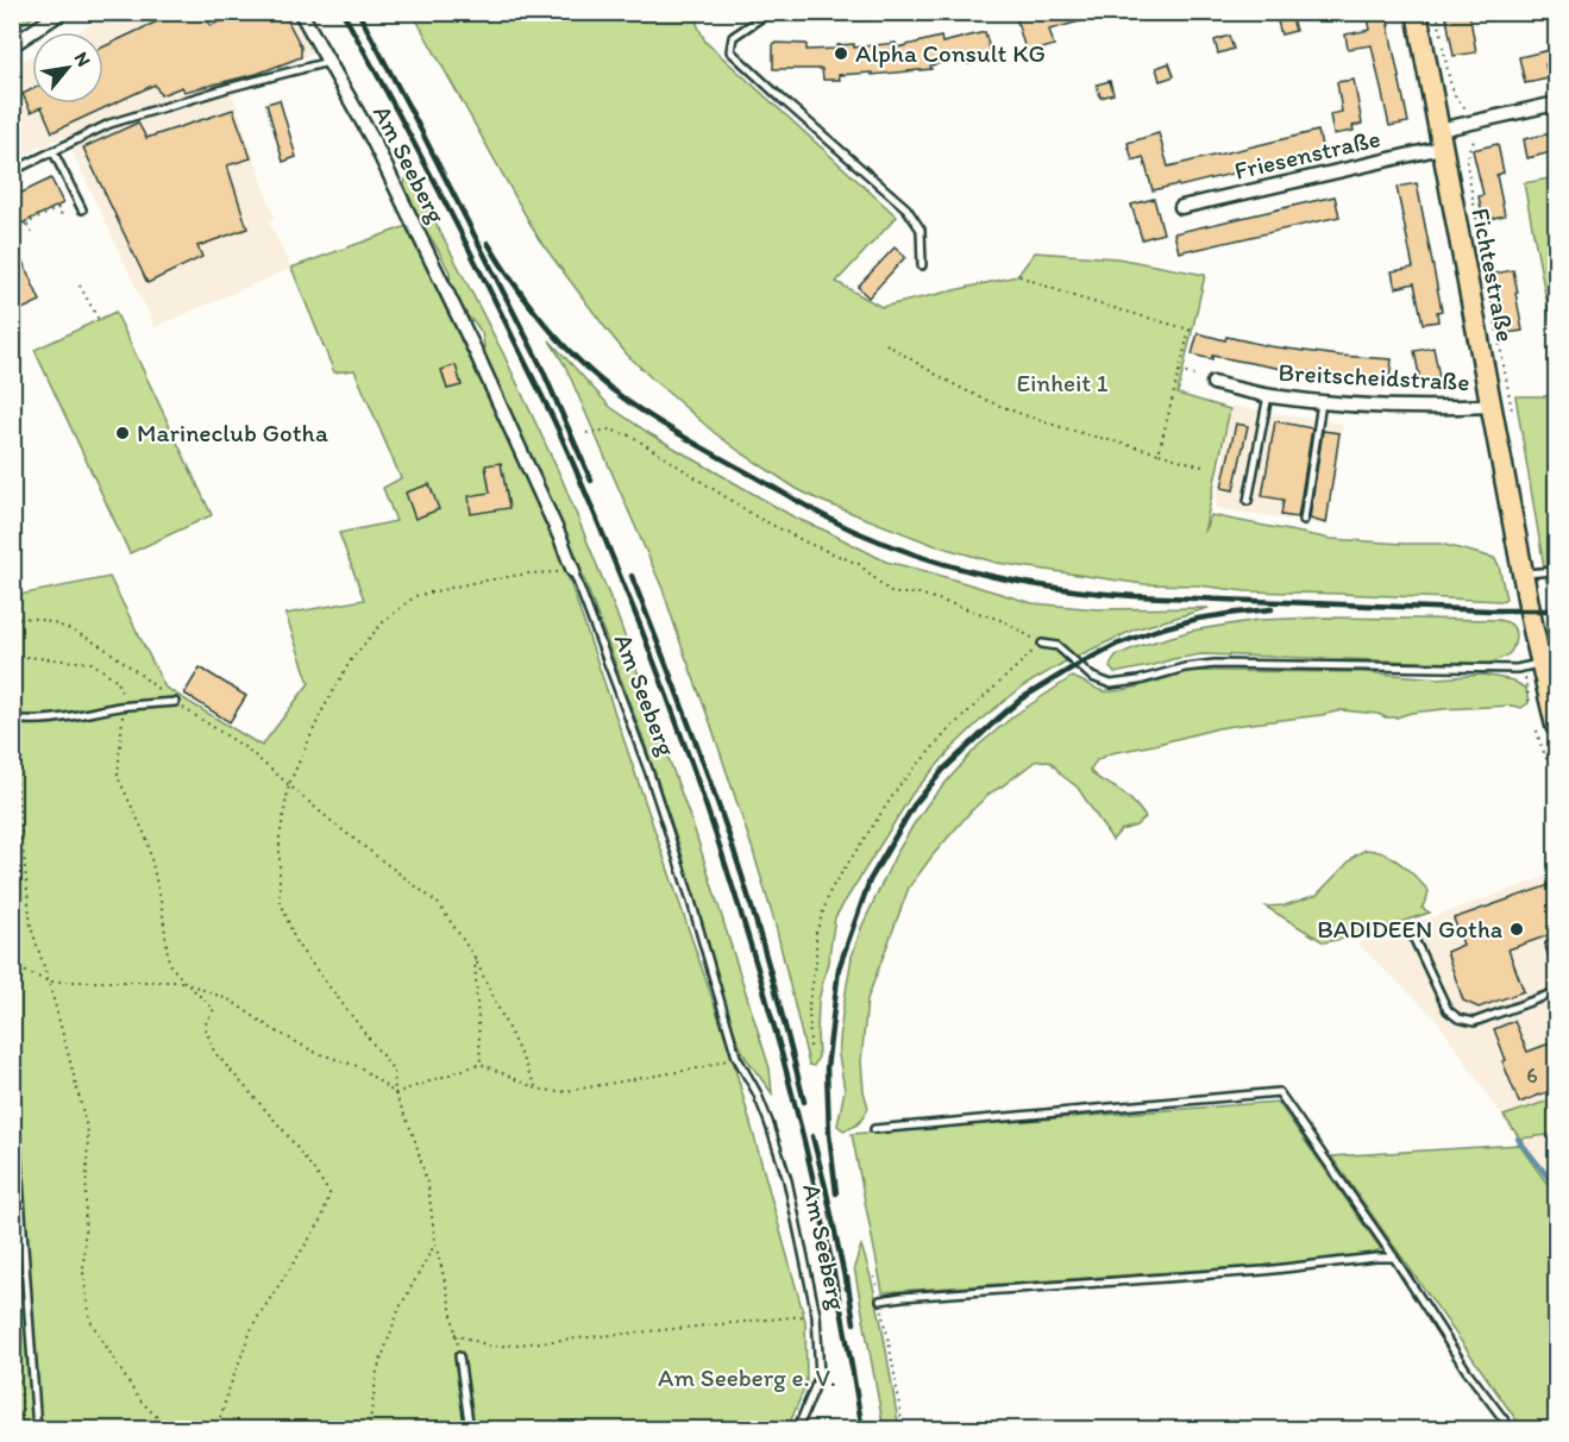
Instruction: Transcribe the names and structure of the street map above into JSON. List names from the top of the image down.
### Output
{
  "streets": {
    "main road": ["Fichtestraße"],
    "street": ["Friesenstraße", "Am Seeberg", "Breitscheidstraße"]
  },
  "crossings": [
    ["Friesenstraße", "Fichtestraße"],
    ["Fichtestraße", "Breitscheidstraße"]
  ],
  "parks": ["Einheit 1", "Am Seeberg e. V."],
  "places": ["Alpha Consult KG", "Marineclub Gotha", "BADIDEEN Gotha"],
  "house_numbers": ["6"],
  "north": "top right"
}
